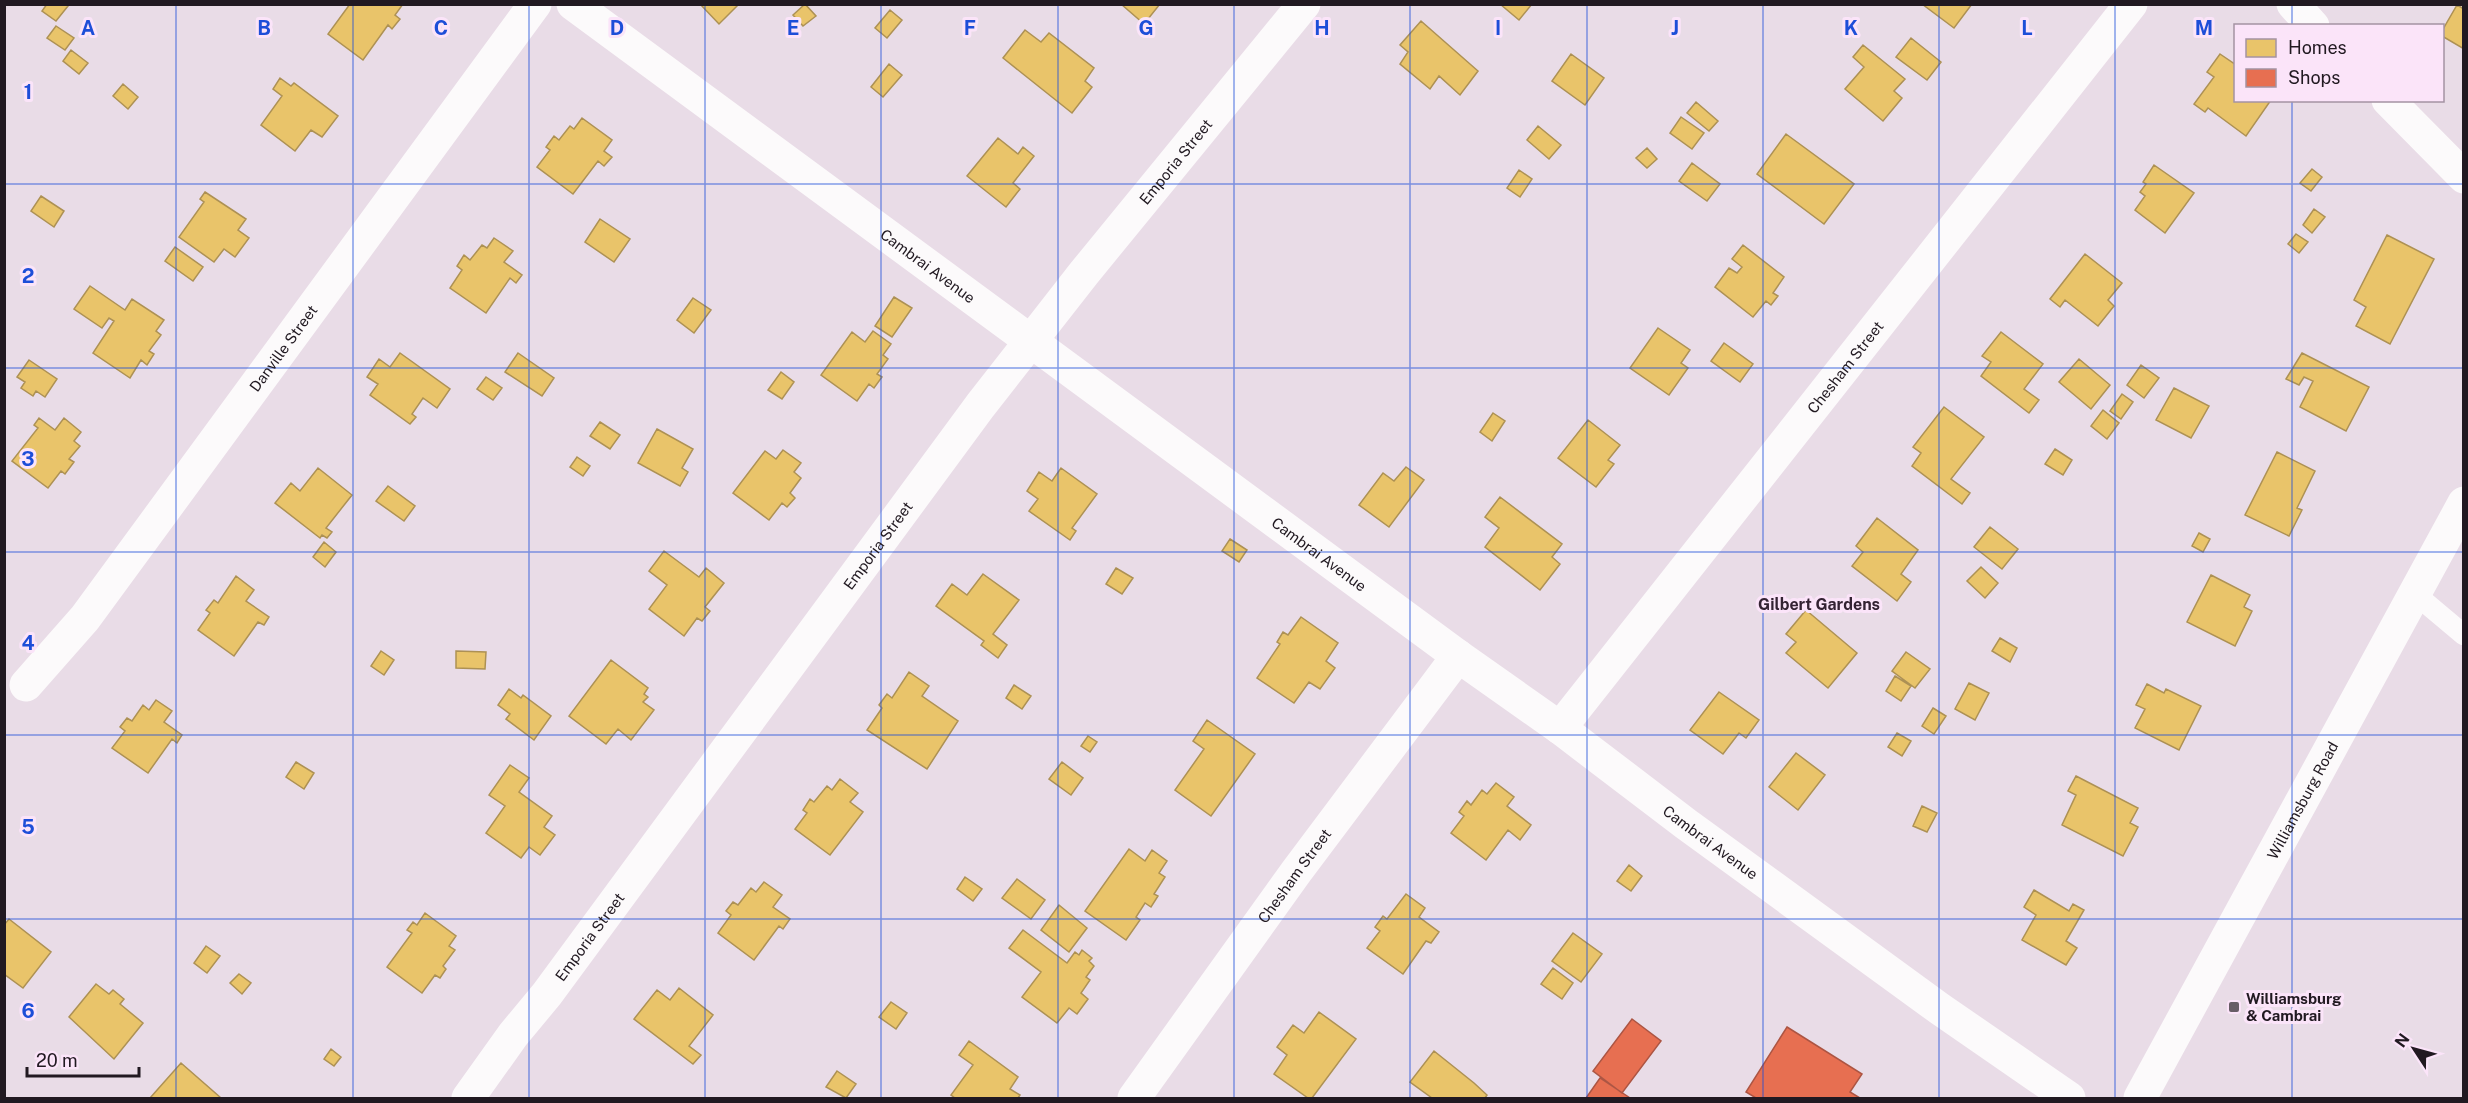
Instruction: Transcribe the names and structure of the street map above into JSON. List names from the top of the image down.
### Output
{
  "streets": {
    "street": [
      "Emporia Street",
      "Cambrai Avenue",
      "Danville Street",
      "Chesham Street",
      "Williamsburg Road"
    ]
  },
  "crossings": [
    ["Emporia Street", "Cambrai Avenue"],
    ["Cambrai Avenue", "Chesham Street"]
  ],
  "districts": ["Gilbert Gardens"],
  "places": {
    "transit": ["Williamsburg & Cambrai"]
  },
  "legend": ["Homes", "Shops"],
  "scale_bar": "20 m",
  "north": "top left",
  "grid": {
    "columns": [
      "A",
      "B",
      "C",
      "D",
      "E",
      "F",
      "G",
      "H",
      "I",
      "J",
      "K",
      "L",
      "M"
    ],
    "rows": [
      "1",
      "2",
      "3",
      "4",
      "5",
      "6"
    ]
  }
}
